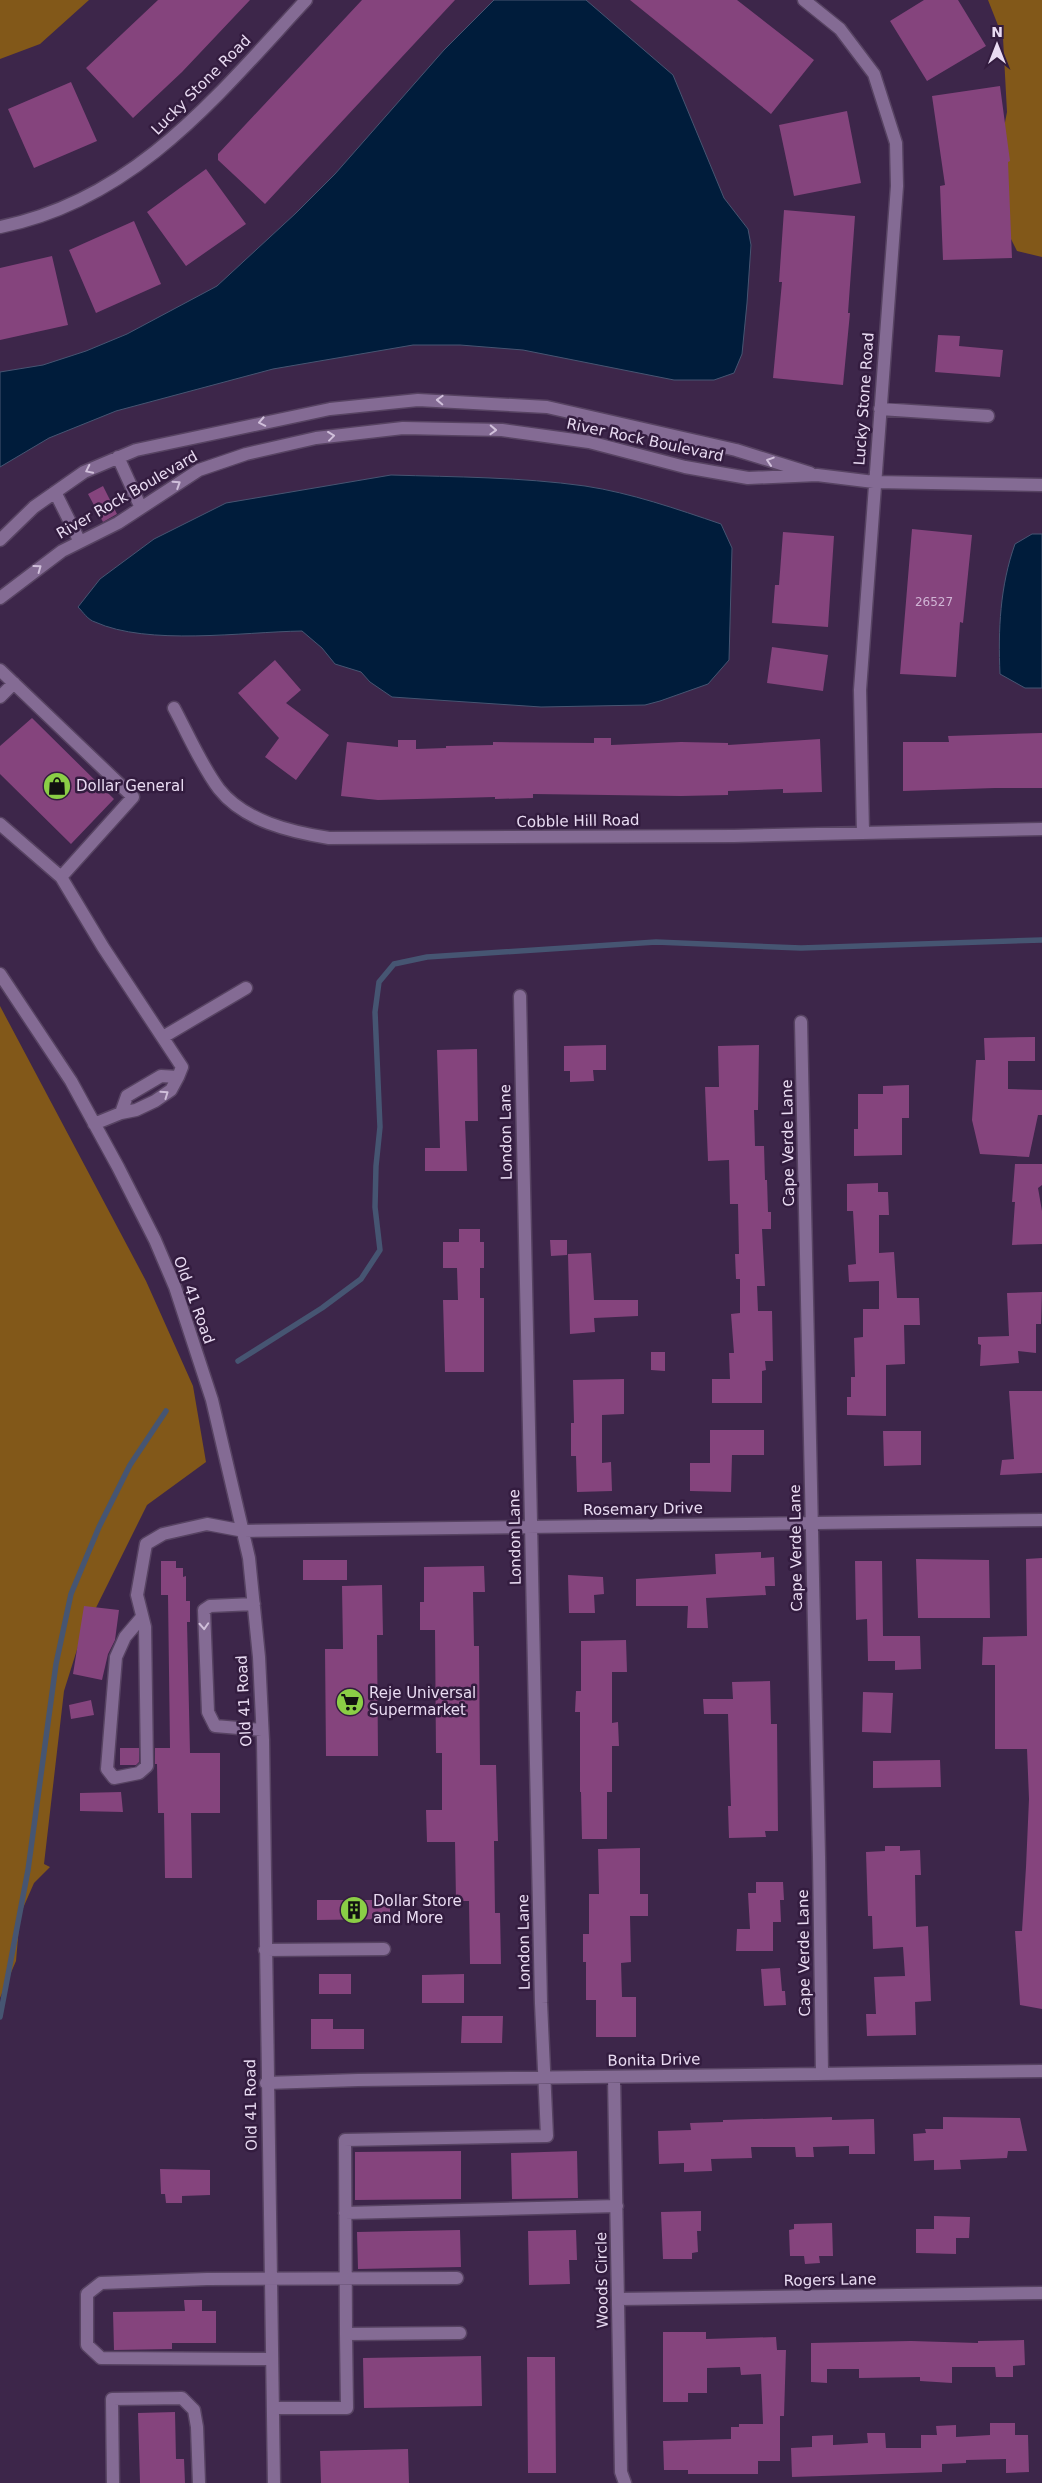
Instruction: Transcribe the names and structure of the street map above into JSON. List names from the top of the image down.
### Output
{
  "streets": {
    "street": [
      "Lucky Stone Road",
      "River Rock Boulevard",
      "Cobble Hill Road",
      "London Lane",
      "Cape Verde Lane",
      "Old 41 Road",
      "Rosemary Drive",
      "Bonita Drive",
      "Woods Circle",
      "Rogers Lane"
    ]
  },
  "crossings": [
    ["Lucky Stone Road", "River Rock Boulevard"],
    ["Lucky Stone Road", "Cobble Hill Road"],
    ["London Lane", "Rosemary Drive"],
    ["London Lane", "Bonita Drive"],
    ["Cape Verde Lane", "Rosemary Drive"],
    ["Cape Verde Lane", "Bonita Drive"],
    ["Old 41 Road", "Rosemary Drive"],
    ["Old 41 Road", "Bonita Drive"],
    ["Bonita Drive", "Woods Circle"],
    ["Woods Circle", "Rogers Lane"]
  ],
  "places": {
    "shop": ["Dollar General"],
    "supermarket": ["Reje Universal Supermarket"],
    "building": ["Dollar Store and More"]
  },
  "house_numbers": ["26527"],
  "north": "top"
}
